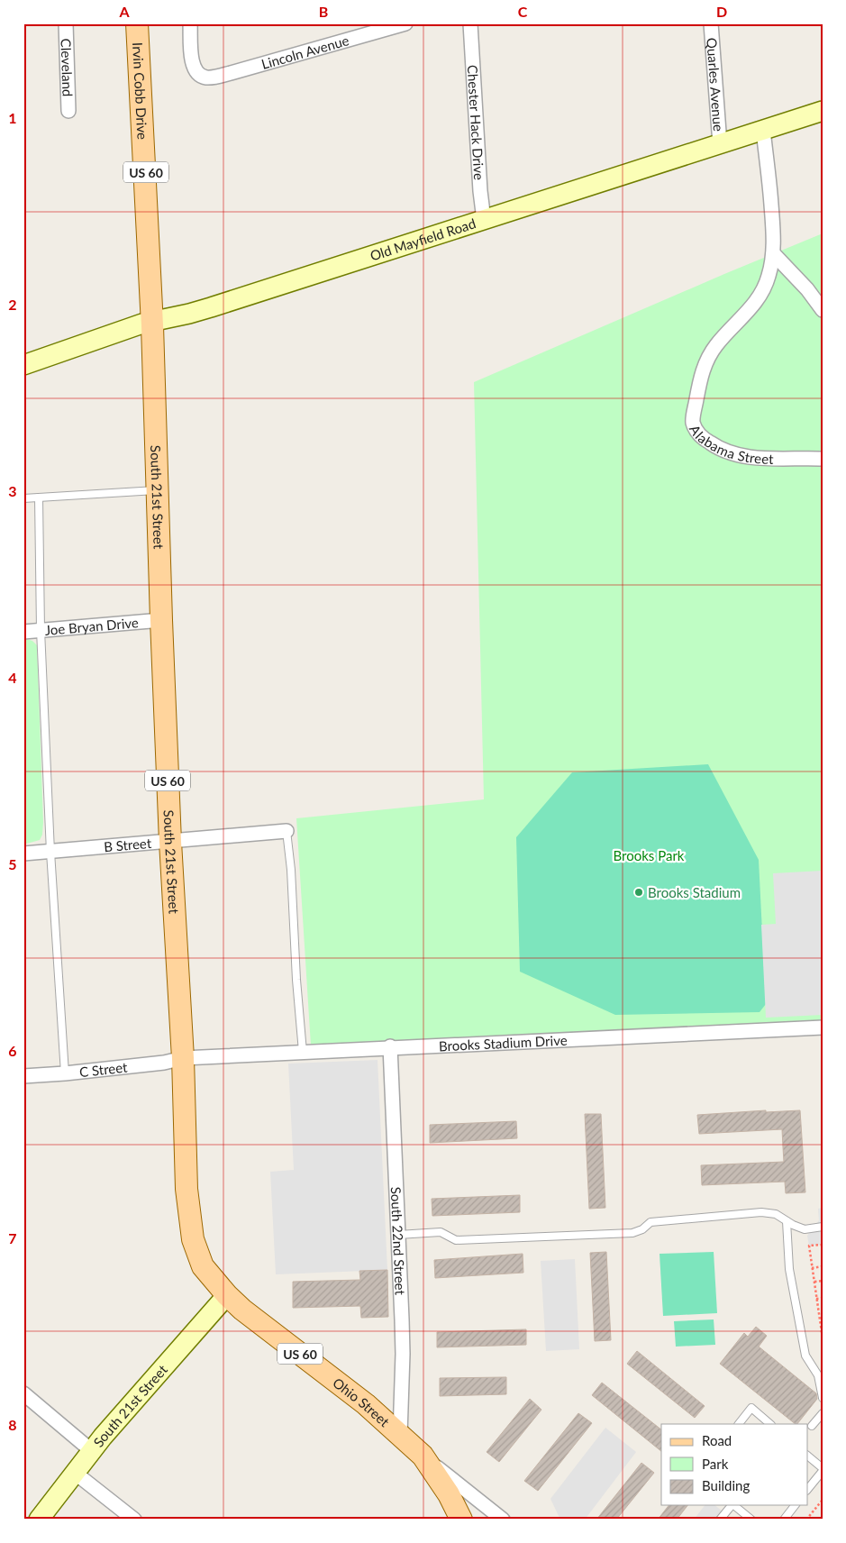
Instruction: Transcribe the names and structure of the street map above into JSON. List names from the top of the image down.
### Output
{
  "streets": {
    "main road": [
      "Irvin Cobb Drive",
      "US 60",
      "Old Mayfield Road",
      "South 21st Street",
      "Ohio Street"
    ],
    "street": [
      "Lincoln Avenue",
      "Cleveland",
      "Quarles Avenue",
      "Chester Hack Drive",
      "Alabama Street",
      "Joe Bryan Drive",
      "B Street",
      "Brooks Stadium Drive",
      "C Street",
      "South 22nd Street"
    ]
  },
  "crossings": [
    ["Quarles Avenue", "Old Mayfield Road"],
    ["Irvin Cobb Drive", "Old Mayfield Road"],
    ["Irvin Cobb Drive", "South 21st Street"],
    ["Chester Hack Drive", "Old Mayfield Road"],
    ["US 60", "Ohio Street"],
    ["Old Mayfield Road", "Alabama Street"],
    ["Old Mayfield Road", "South 21st Street"],
    ["South 21st Street", "Joe Bryan Drive"],
    ["South 21st Street", "B Street"],
    ["South 21st Street", "Brooks Stadium Drive"],
    ["South 21st Street", "C Street"],
    ["South 21st Street", "Ohio Street"],
    ["Brooks Stadium Drive", "C Street"],
    ["Brooks Stadium Drive", "South 22nd Street"],
    ["South 22nd Street", "Ohio Street"]
  ],
  "parks": ["Brooks Park"],
  "places": ["Brooks Stadium"],
  "legend": ["Road", "Park", "Building"],
  "grid": {
    "columns": [
      "A",
      "B",
      "C",
      "D"
    ],
    "rows": [
      "1",
      "2",
      "3",
      "4",
      "5",
      "6",
      "7",
      "8"
    ]
  }
}
